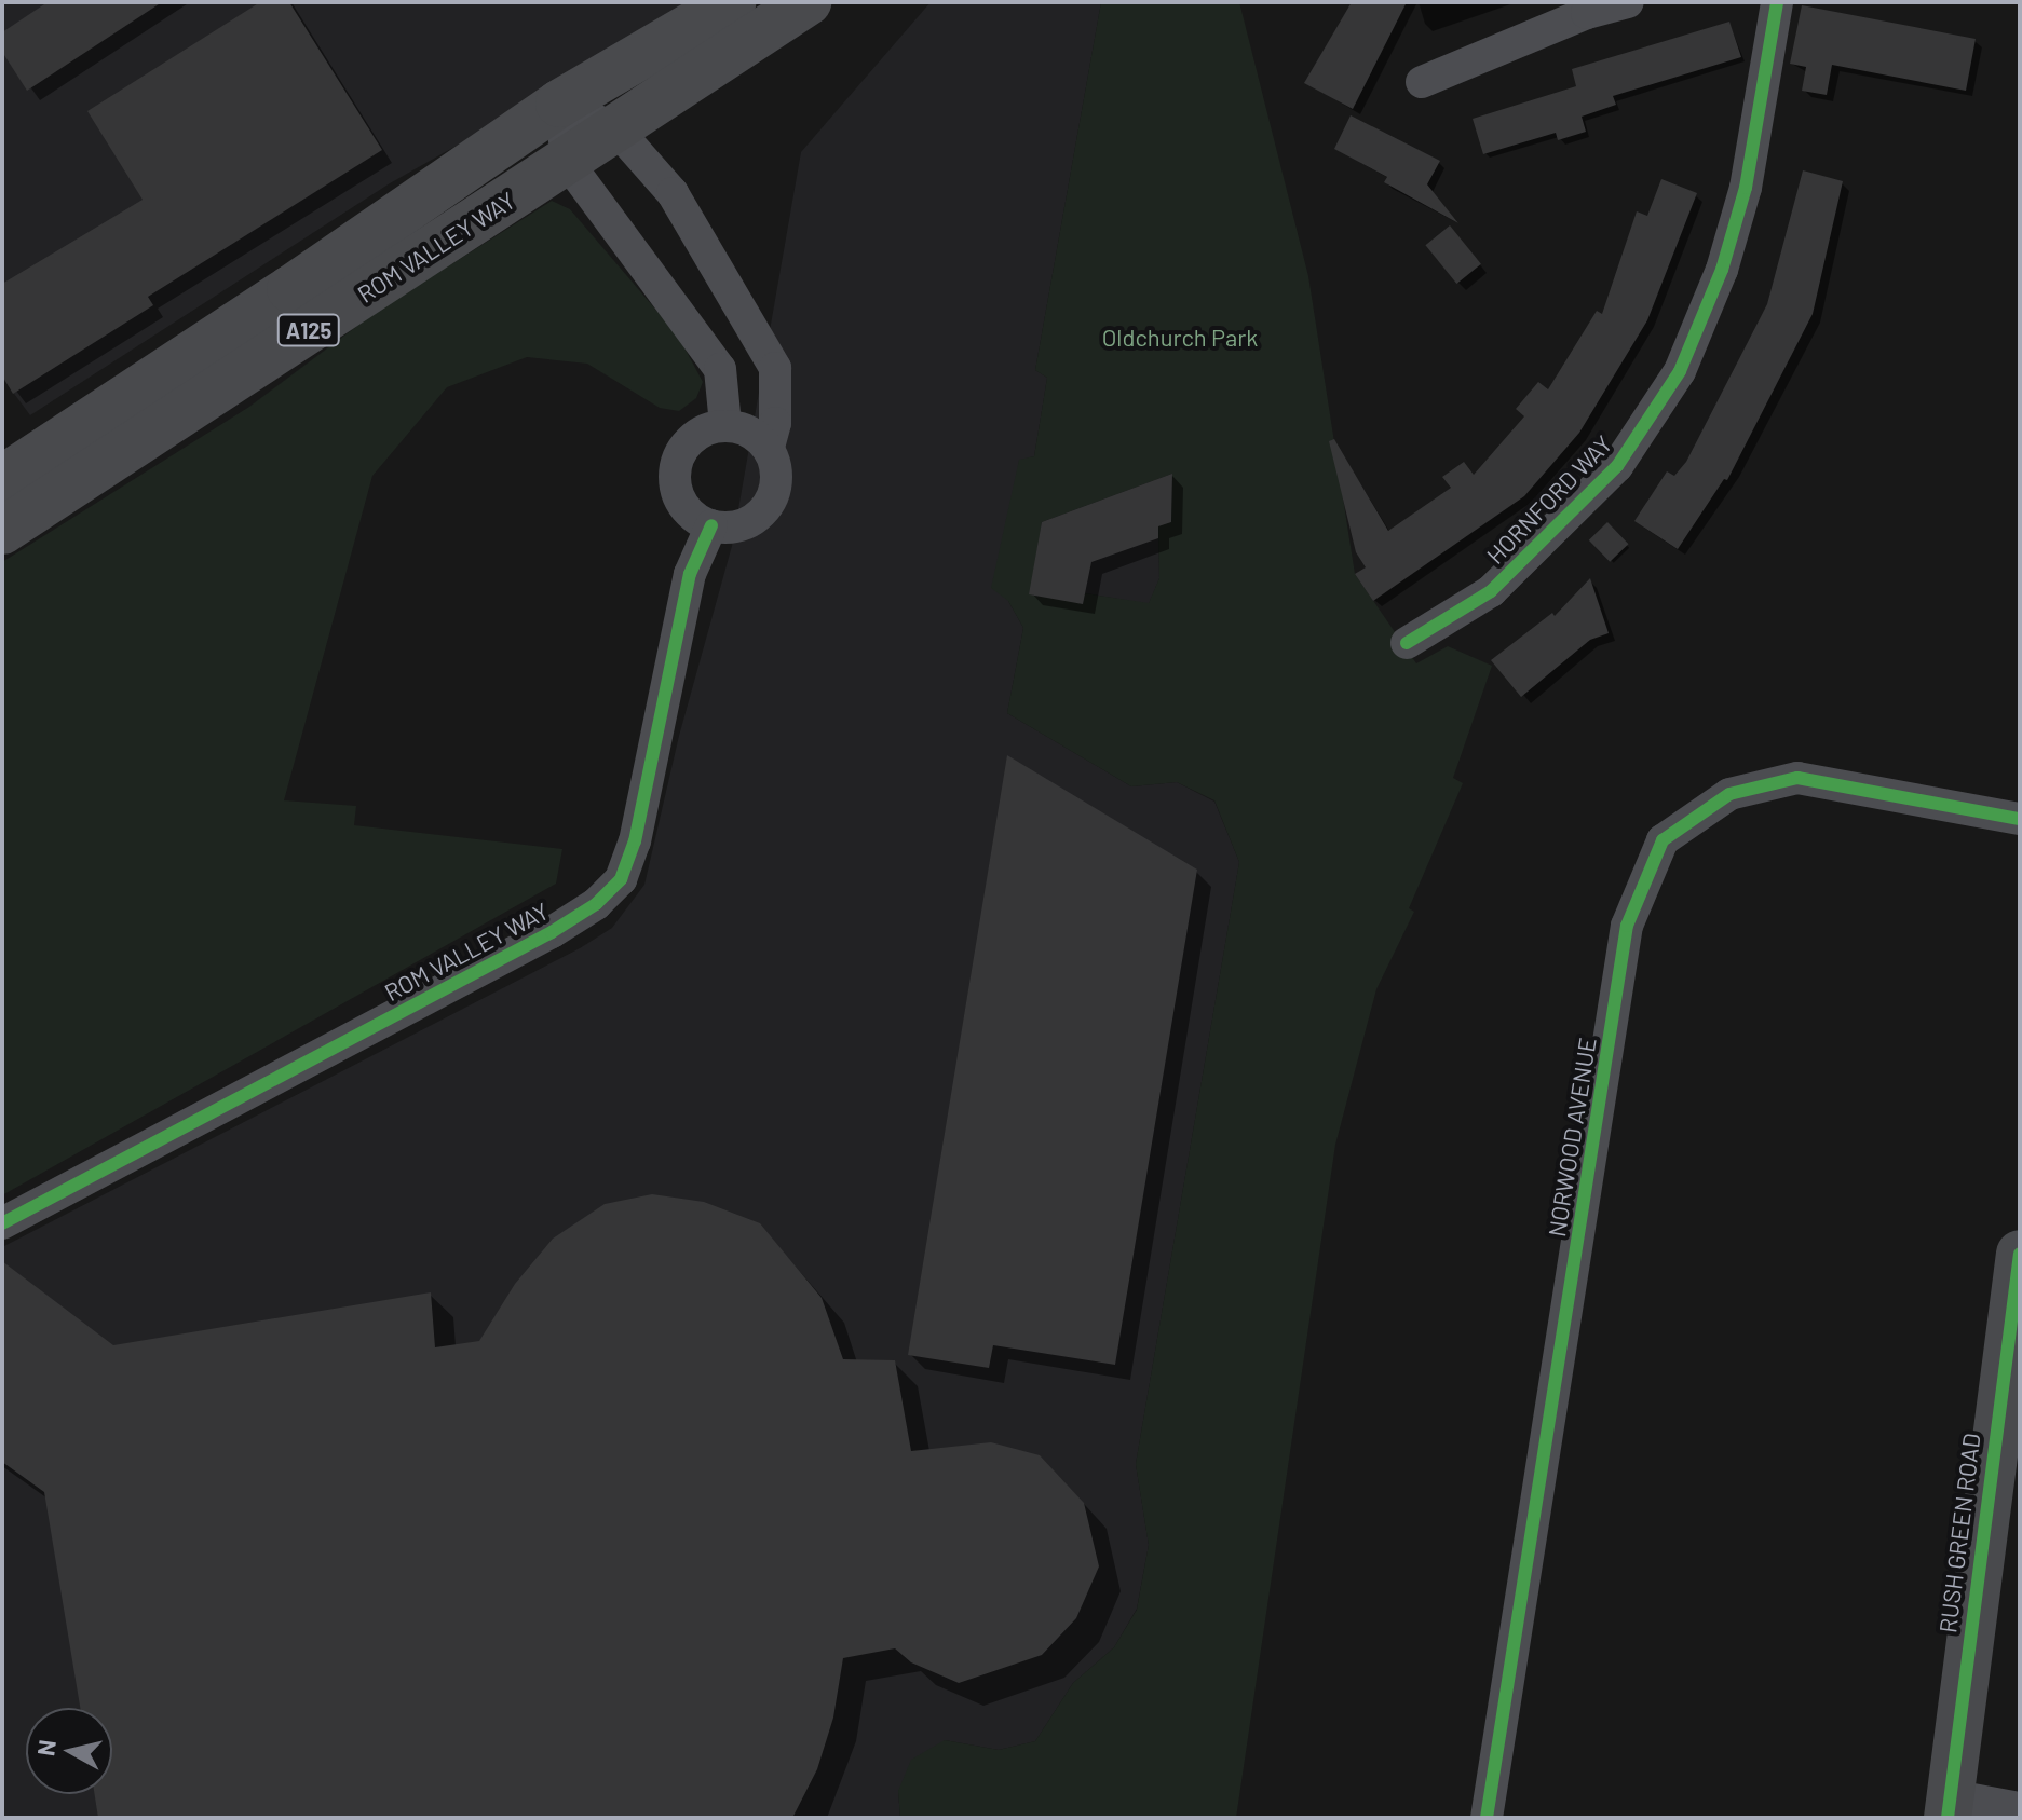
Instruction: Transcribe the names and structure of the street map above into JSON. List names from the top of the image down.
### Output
{
  "streets": {
    "main road": ["ROM VALLEY WAY", "A125", "RUSH GREEN ROAD"],
    "street": ["HORNFORD WAY", "NORWOOD AVENUE"]
  },
  "parks": ["Oldchurch Park"],
  "north": "left"
}
